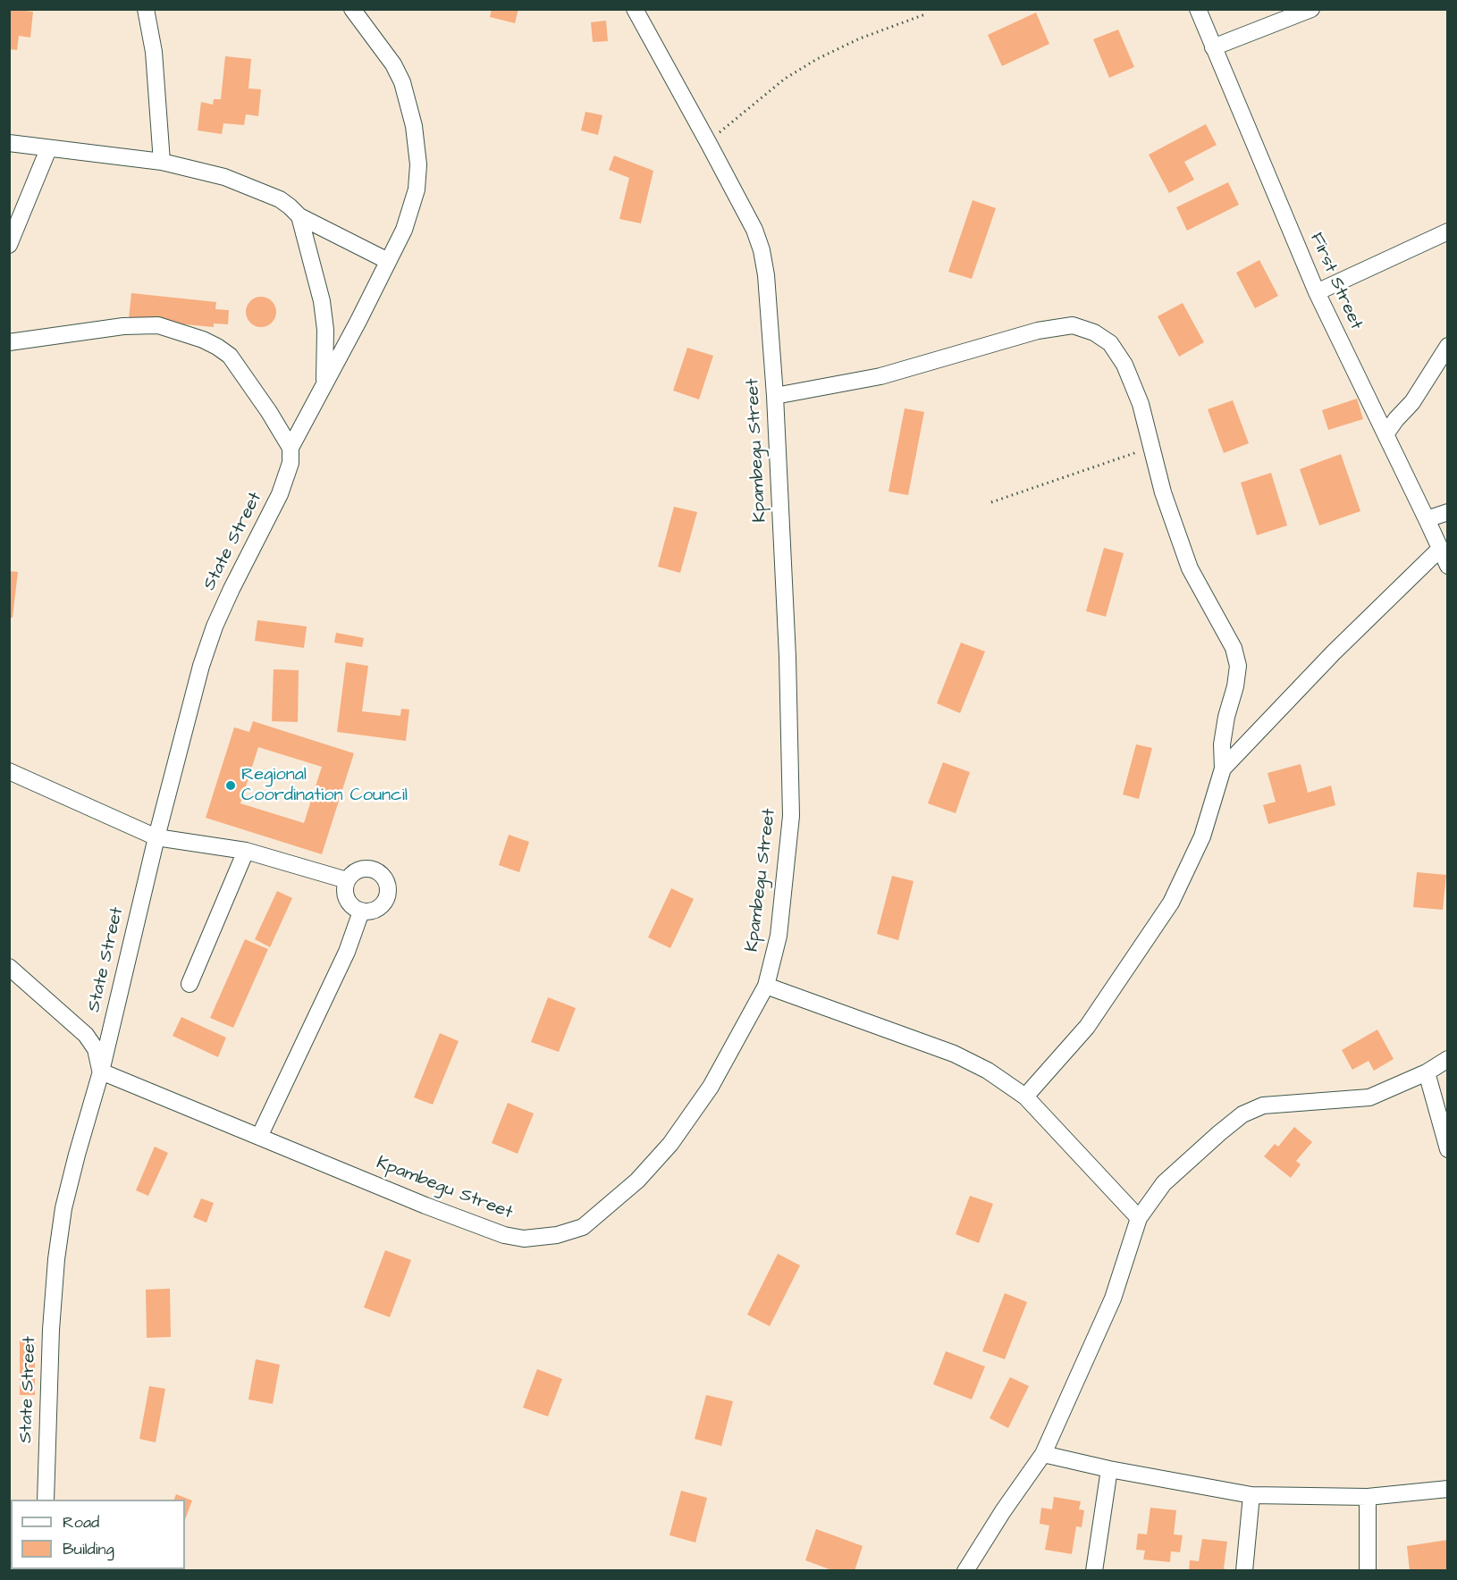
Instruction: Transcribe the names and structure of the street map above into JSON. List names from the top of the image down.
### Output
{
  "streets": {
    "street": ["First Street", "Kpambegu Street", "State Street"]
  },
  "crossings": [
    ["Kpambegu Street", "State Street"]
  ],
  "places": ["Regional Coordination Council"],
  "legend": ["Road", "Building"]
}
